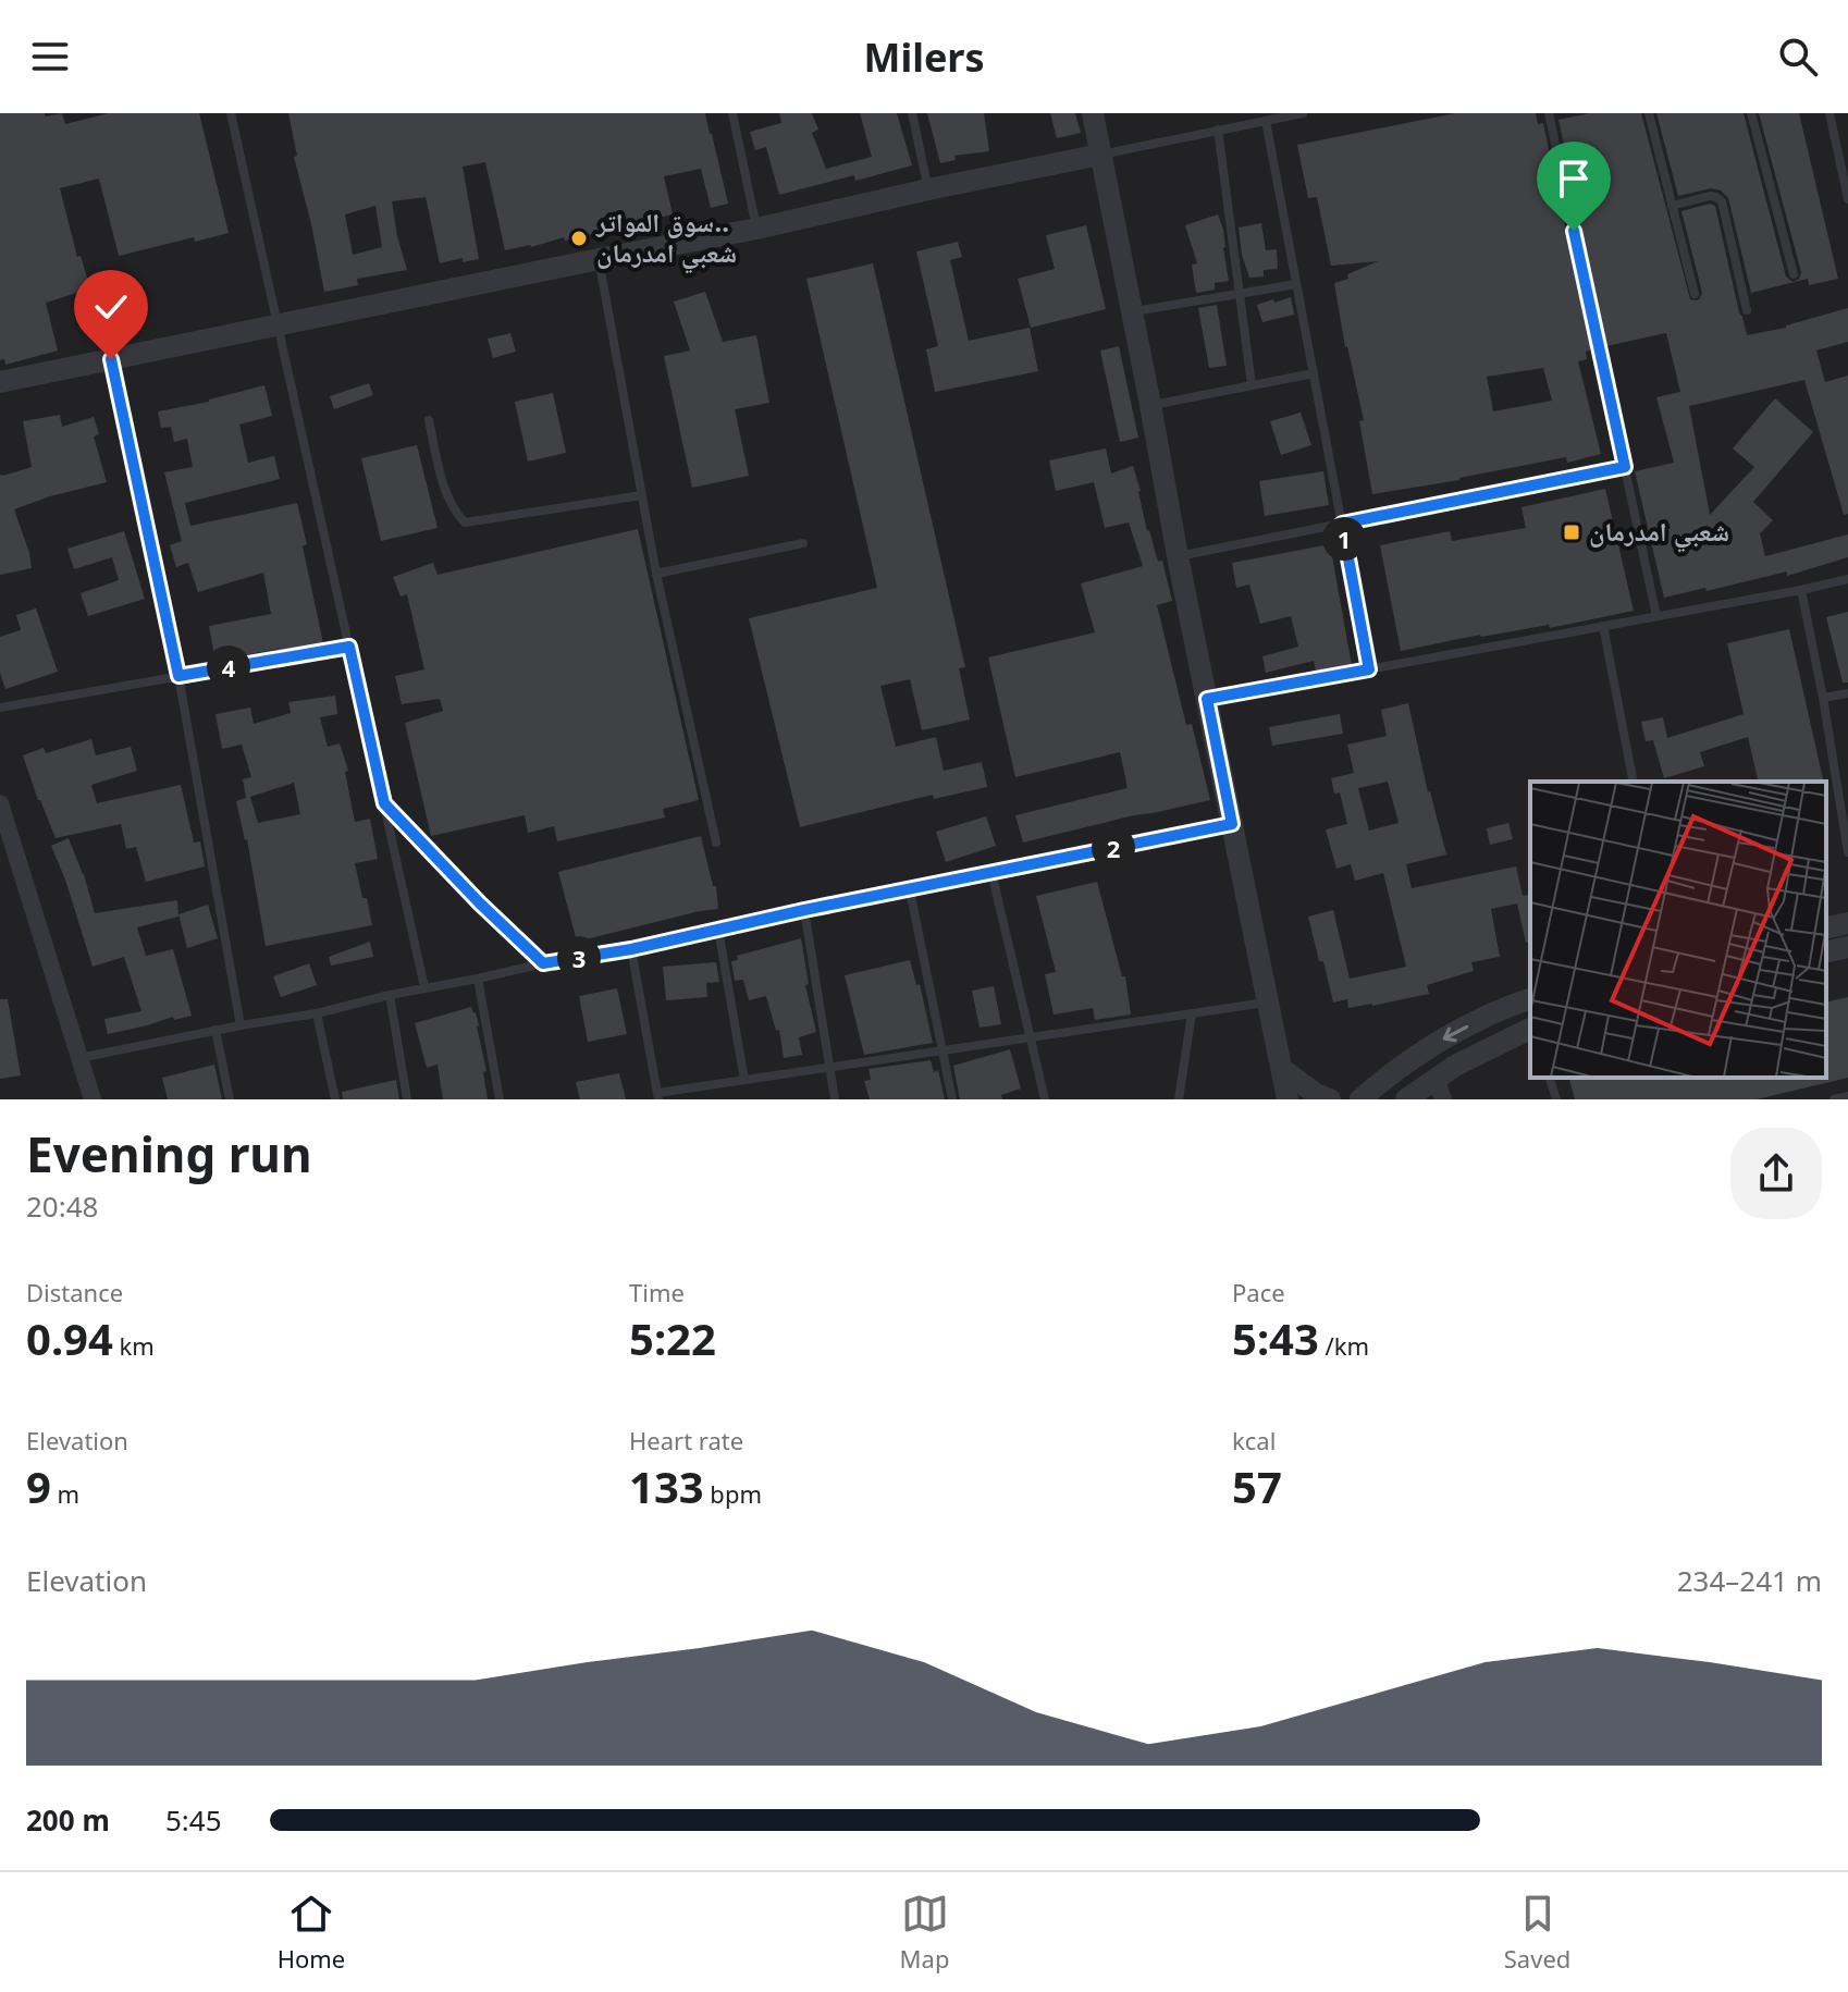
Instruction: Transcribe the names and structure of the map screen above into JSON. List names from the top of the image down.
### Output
{
  "places": {
    "other": ["سوق المواتر.. شعبي امدرمان"],
    "transit": ["شعبي امدرمان"]
  },
  "page": {
    "header": "Milers",
    "pins": [
      "1",
      "4",
      "2",
      "3"
    ],
    "heading": ["Evening run", "20:48"],
    "stats": [
      ["Distance", "0.94 km"],
      ["Time", "5:22"],
      ["Pace", "5:43 /km"],
      ["Elevation", "9 m"],
      ["Heart rate", "133 bpm"],
      ["kcal", "57"]
    ],
    "chart": ["Elevation", "234–241 m"],
    "list": [
      {
        "name": "200 m",
        "note": "5:45"
      }
    ],
    "tabs": ["Home", "Map", "Saved"]
  }
}
